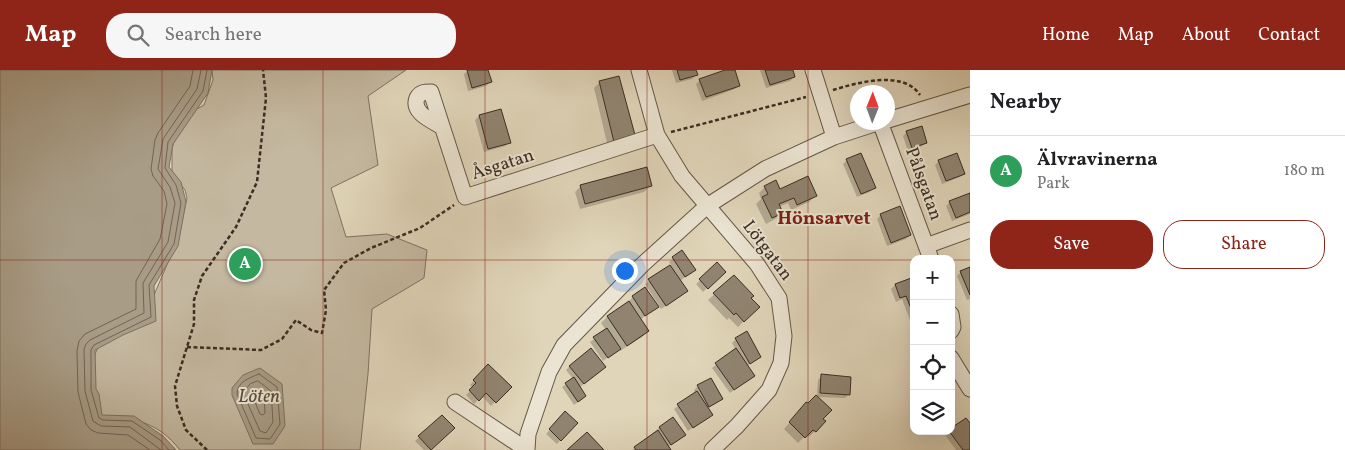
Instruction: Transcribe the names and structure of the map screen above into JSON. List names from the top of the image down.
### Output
{
  "streets": {
    "street": ["Åsgatan", "Pålsgatan", "Lötgatan"]
  },
  "crossings": [
    ["Åsgatan", "Lötgatan"]
  ],
  "districts": ["Hönsarvet"],
  "water": ["Löten"],
  "north": "top",
  "page": {
    "header": "Map",
    "search": "Search here",
    "nav": [
      "Home",
      "Map",
      "About",
      "Contact"
    ],
    "heading": "Nearby",
    "list": [
      {
        "mark": "A",
        "name": "Älvravinerna",
        "note": "Park",
        "value": "180 m"
      }
    ],
    "buttons": ["Save", "Share"],
    "pins": "A",
    "map_buttons": ["+", "−"]
  }
}
